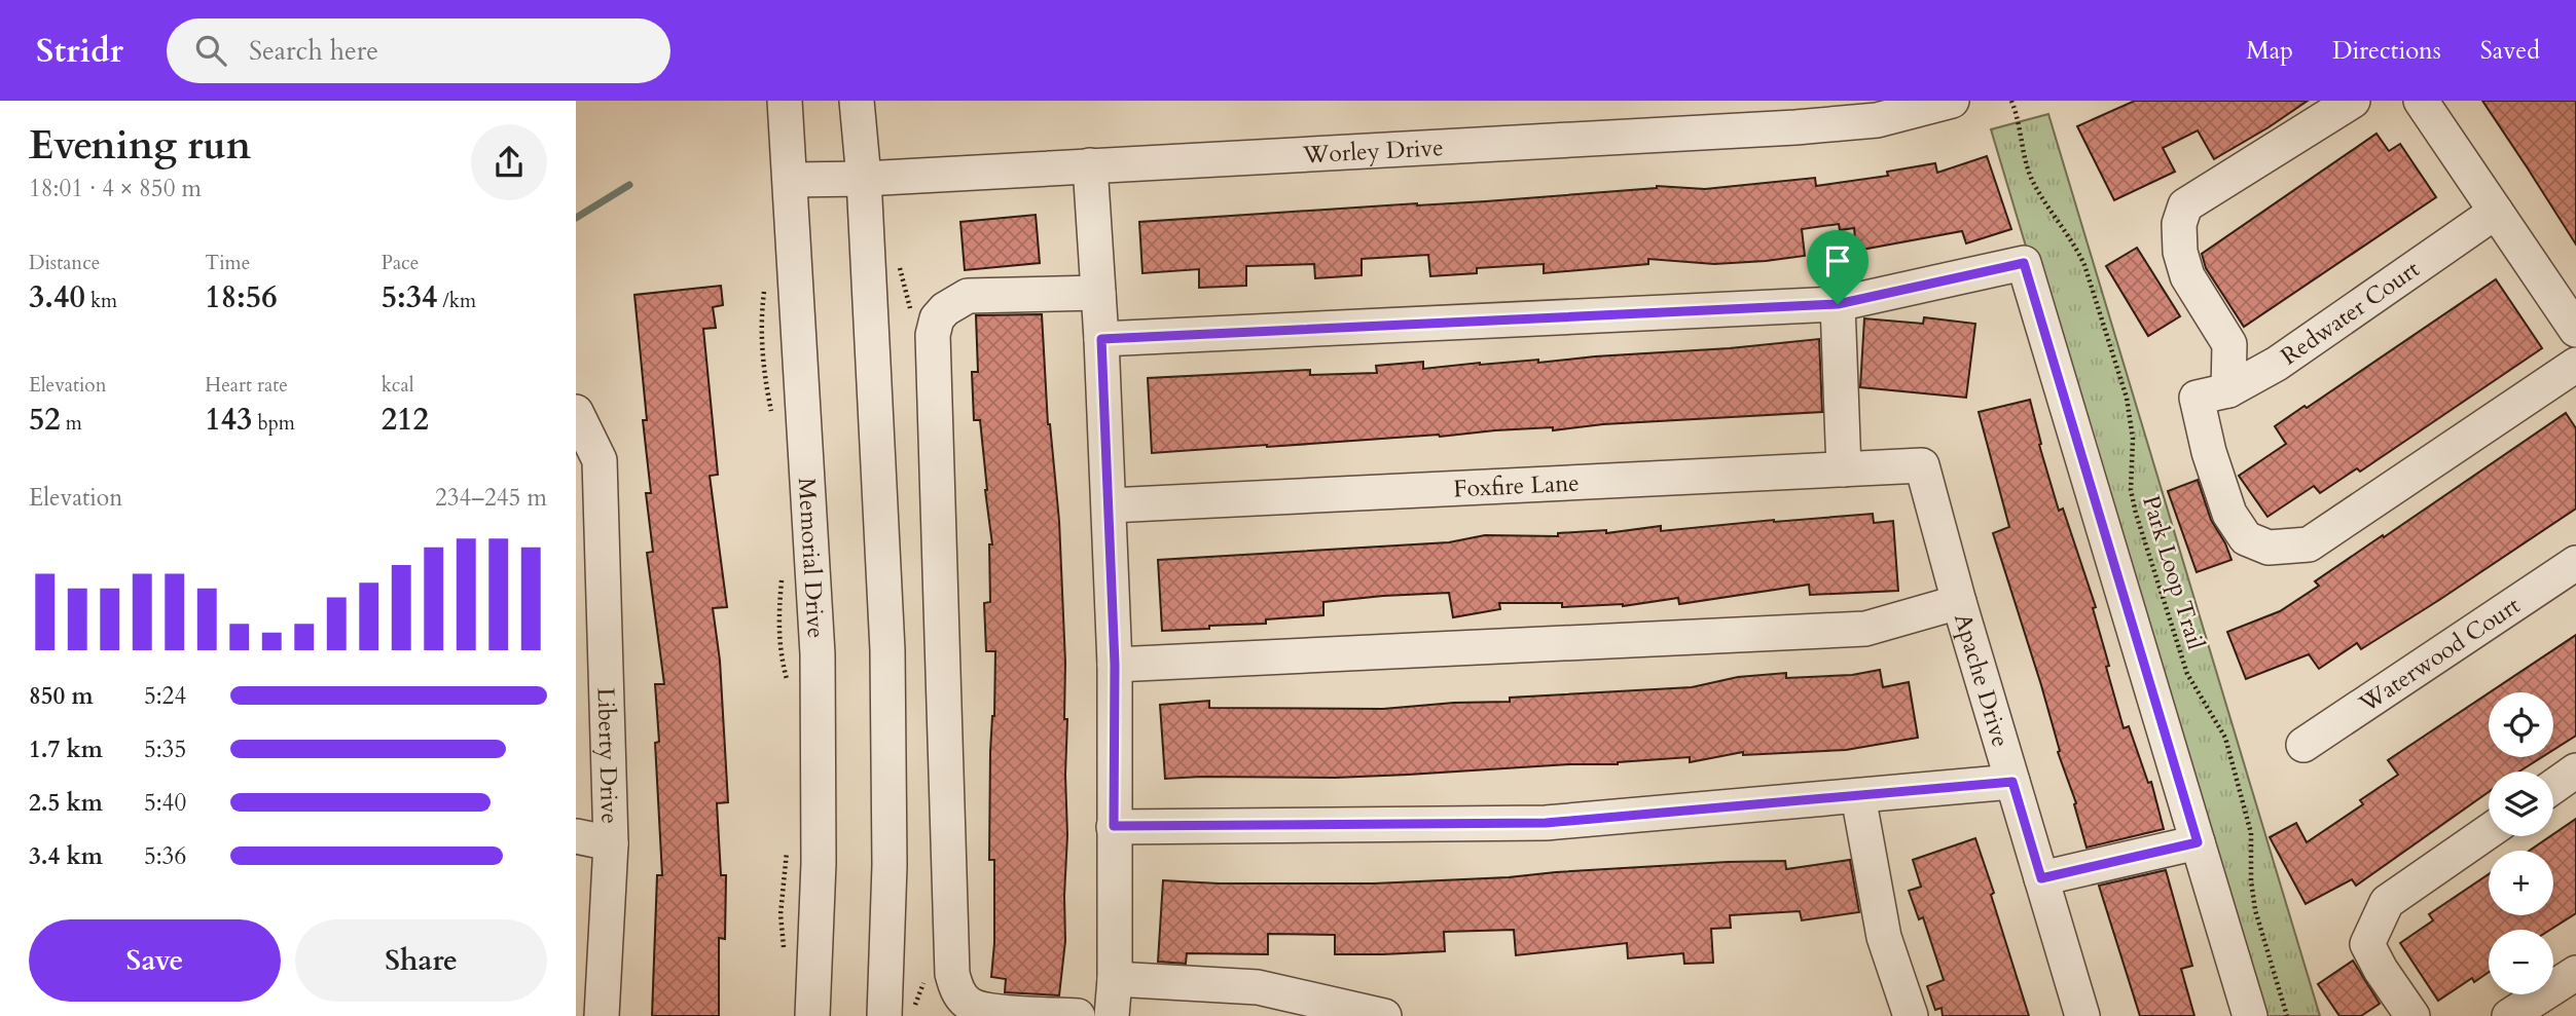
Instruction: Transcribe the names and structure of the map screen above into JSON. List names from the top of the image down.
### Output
{
  "streets": {
    "street": [
      "Worley Drive",
      "Redwater Court",
      "Foxfire Lane",
      "Memorial Drive",
      "Waterwood Court",
      "Apache Drive",
      "Liberty Drive"
    ],
    "path": ["Park Loop Trail"]
  },
  "crossings": [
    ["Worley Drive", "Memorial Drive"],
    ["Foxfire Lane", "Apache Drive"]
  ],
  "page": {
    "header": "Stridr",
    "search": "Search here",
    "nav": ["Map", "Directions", "Saved"],
    "heading": ["Evening run", "18:01 · 4 × 850 m"],
    "stats": [
      ["Distance", "3.40 km"],
      ["Time", "18:56"],
      ["Pace", "5:34 /km"],
      ["Elevation", "52 m"],
      ["Heart rate", "143 bpm"],
      ["kcal", "212"]
    ],
    "chart": ["Elevation", "234–245 m"],
    "list": [
      {
        "name": "850 m",
        "note": "5:24"
      },
      {
        "name": "1.7 km",
        "note": "5:35"
      },
      {
        "name": "2.5 km",
        "note": "5:40"
      },
      {
        "name": "3.4 km",
        "note": "5:36"
      }
    ],
    "map_buttons": ["+", "−"],
    "buttons": ["Save", "Share"]
  }
}
